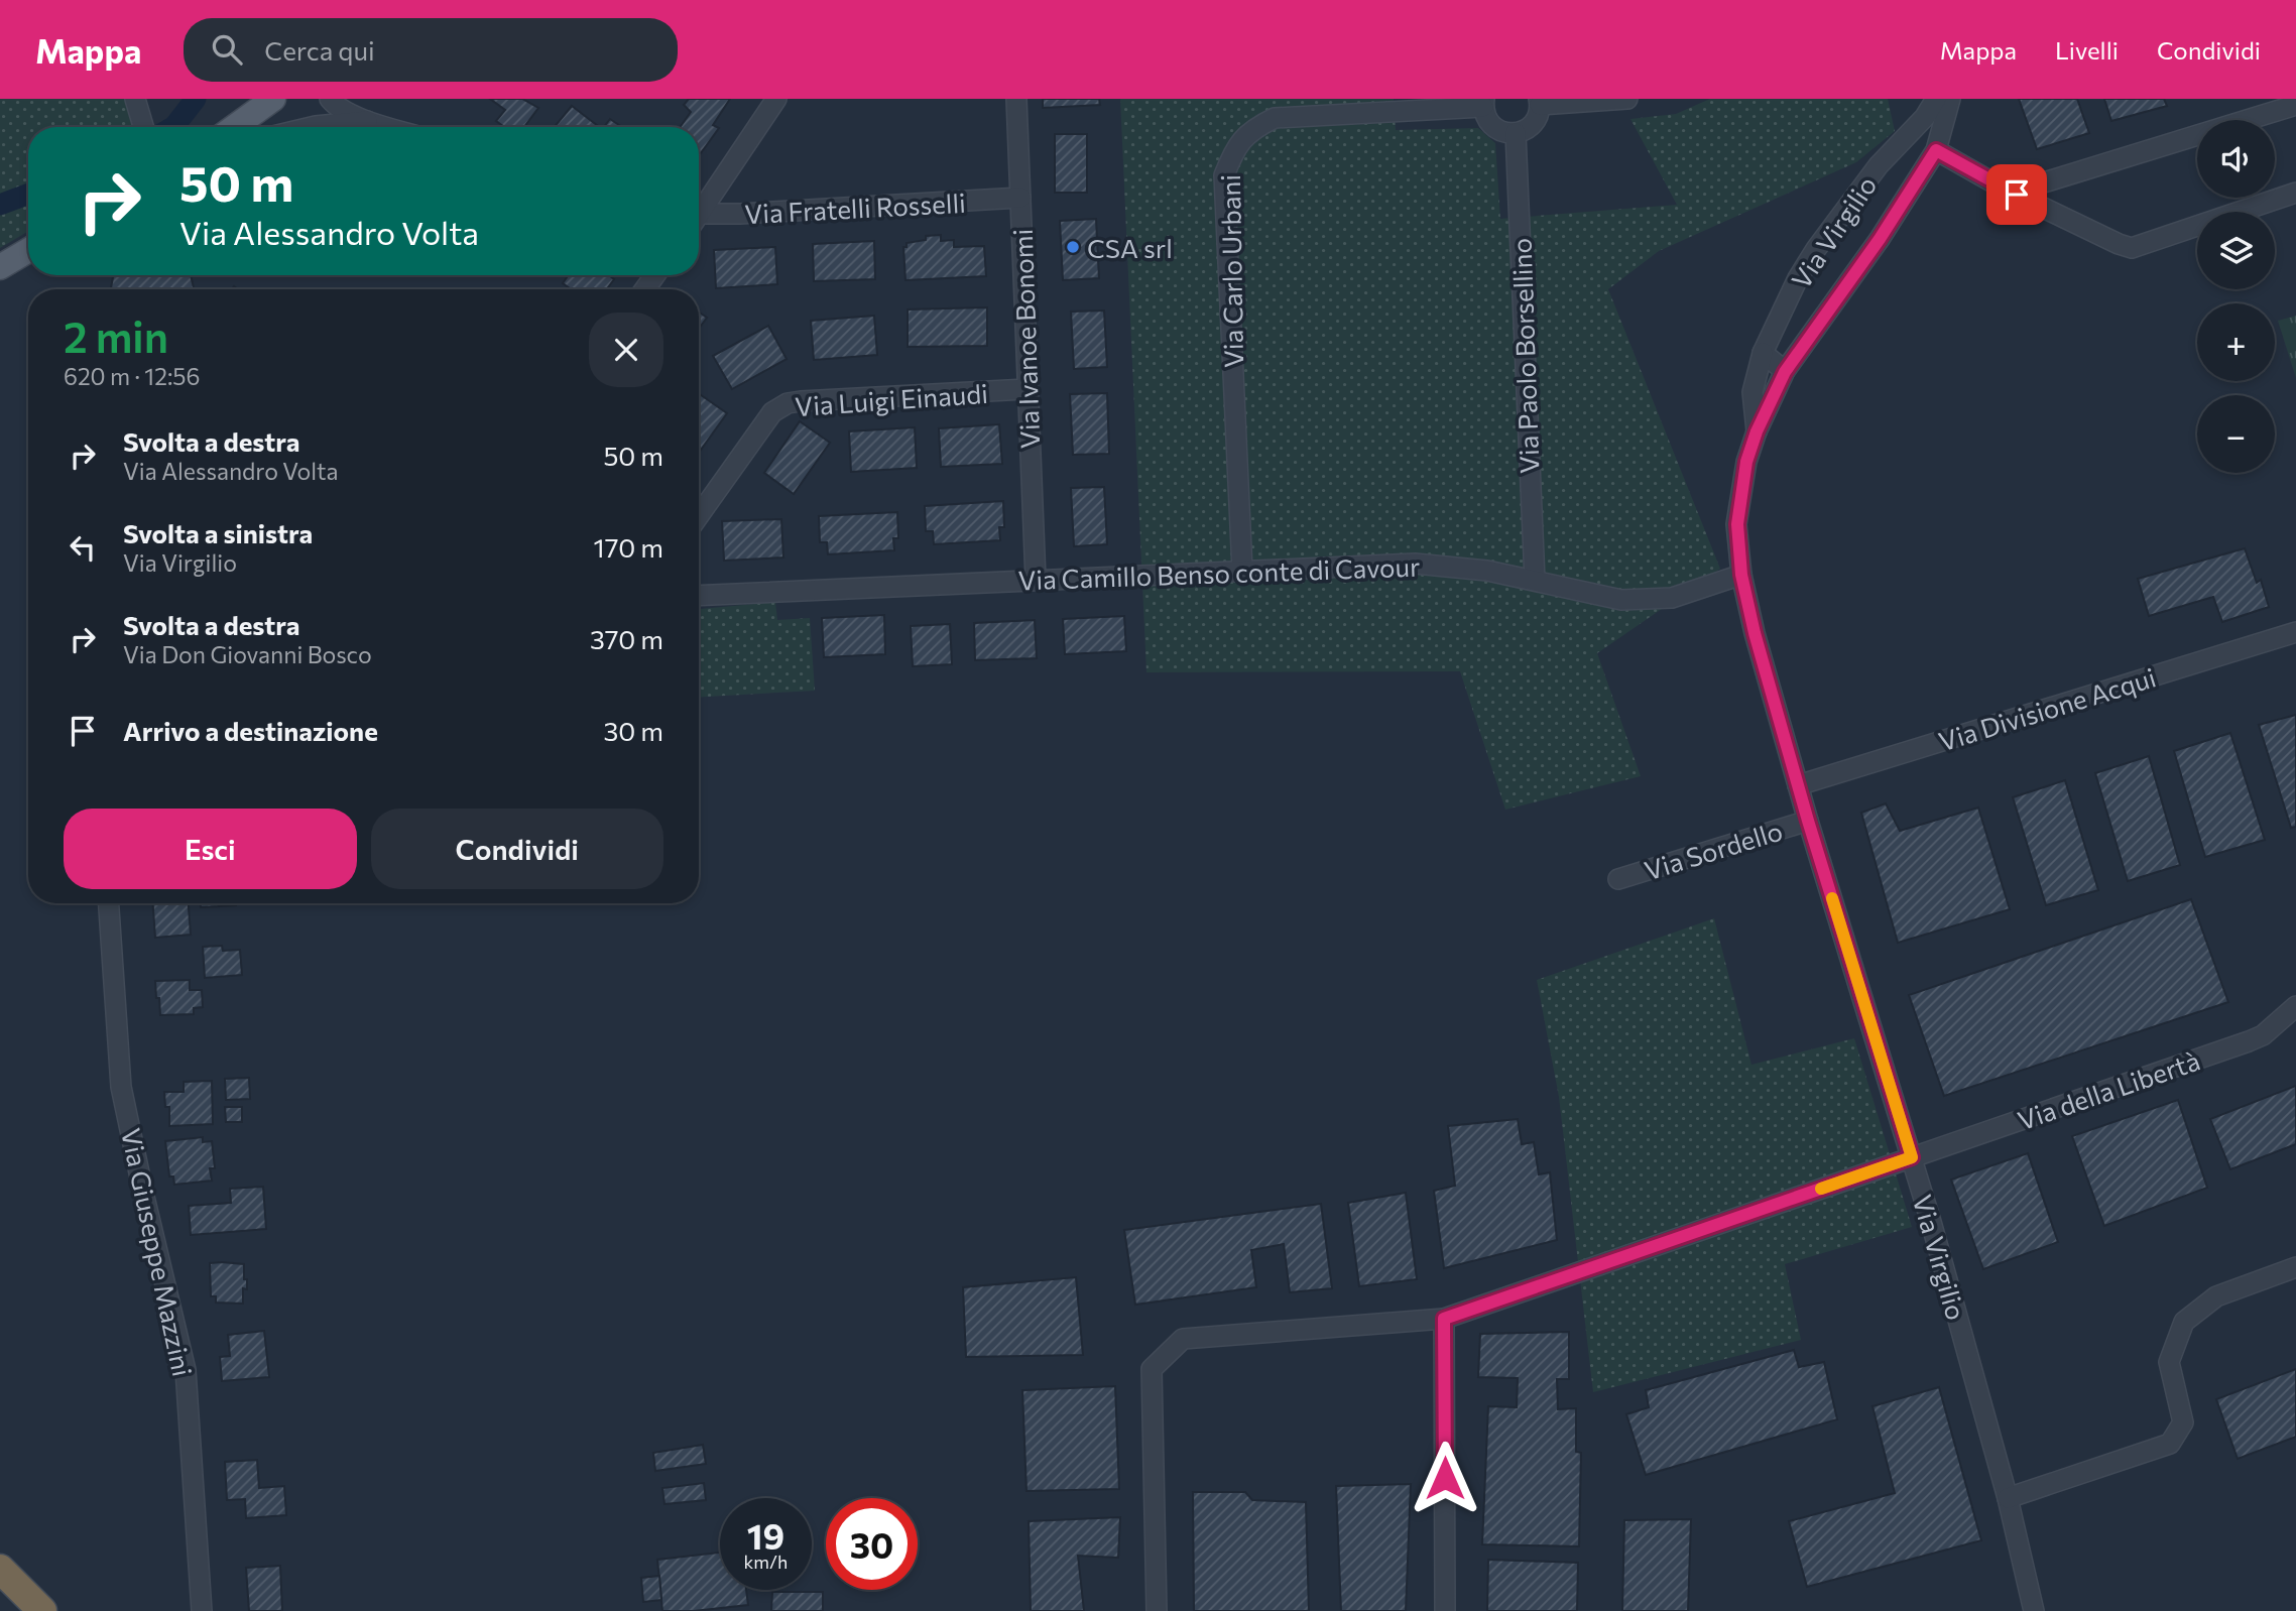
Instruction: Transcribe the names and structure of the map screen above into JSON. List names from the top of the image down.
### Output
{
  "streets": {
    "street": [
      "Via Fratelli Rosselli",
      "Via Virgilio",
      "Via Carlo Urbani",
      "Via Ivanoe Bonomi",
      "Via Paolo Borsellino",
      "Via Luigi Einaudi",
      "Via Camillo Benso conte di Cavour",
      "Via Divisione Acqui",
      "Via Sordello",
      "Via della Libertà",
      "Via Giuseppe Mazzini"
    ]
  },
  "crossings": [
    ["Via Fratelli Rosselli", "Via Ivanoe Bonomi"],
    ["Via Virgilio", "Via Camillo Benso conte di Cavour"],
    ["Via Virgilio", "Via Divisione Acqui"],
    ["Via Virgilio", "Via Sordello"],
    ["Via Virgilio", "Via della Libertà"],
    ["Via Carlo Urbani", "Via Camillo Benso conte di Cavour"],
    ["Via Ivanoe Bonomi", "Via Luigi Einaudi"],
    ["Via Ivanoe Bonomi", "Via Camillo Benso conte di Cavour"],
    ["Via Paolo Borsellino", "Via Camillo Benso conte di Cavour"]
  ],
  "places": ["CSA srl"],
  "page": {
    "header": "Mappa",
    "search": "Cerca qui",
    "nav": ["Mappa", "Livelli", "Condividi"],
    "map_buttons": ["+", "−"],
    "turn": ["50 m", "Via Alessandro Volta"],
    "heading": ["2 min", "620 m · 12:56"],
    "list": [
      {
        "name": "Svolta a destra",
        "note": "Via Alessandro Volta",
        "value": "50 m"
      },
      {
        "name": "Svolta a sinistra",
        "note": "Via Virgilio",
        "value": "170 m"
      },
      {
        "name": "Svolta a destra",
        "note": "Via Don Giovanni Bosco",
        "value": "370 m"
      },
      {
        "name": "Arrivo a destinazione",
        "value": "30 m"
      }
    ],
    "buttons": ["Esci", "Condividi"],
    "speed": "19 km/h",
    "limit": "30"
  }
}
